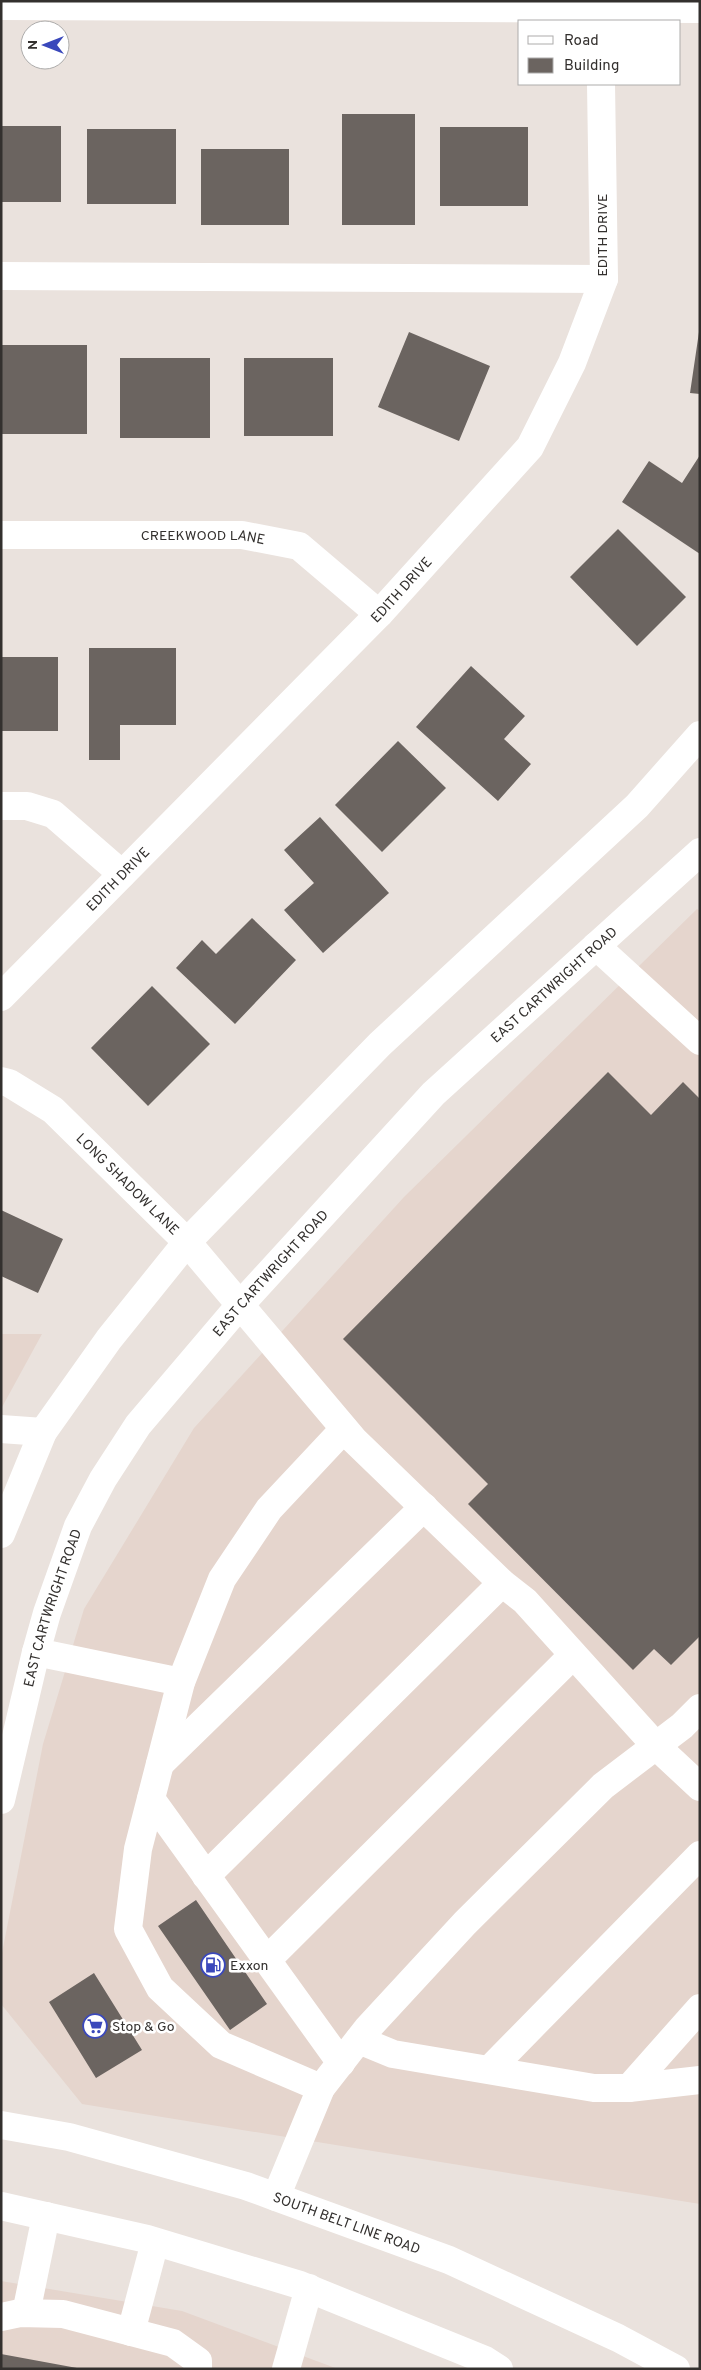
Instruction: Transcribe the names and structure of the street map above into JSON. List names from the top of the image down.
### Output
{
  "streets": {
    "main road": [
      "EDITH DRIVE",
      "CREEKWOOD LANE",
      "EAST CARTWRIGHT ROAD",
      "LONG SHADOW LANE",
      "SOUTH BELT LINE ROAD"
    ]
  },
  "crossings": [
    ["EDITH DRIVE", "CREEKWOOD LANE"],
    ["EAST CARTWRIGHT ROAD", "LONG SHADOW LANE"]
  ],
  "places": {
    "fuel station": ["Exxon"],
    "supermarket": ["Stop & Go"]
  },
  "legend": ["Road", "Building"],
  "north": "left"
}
